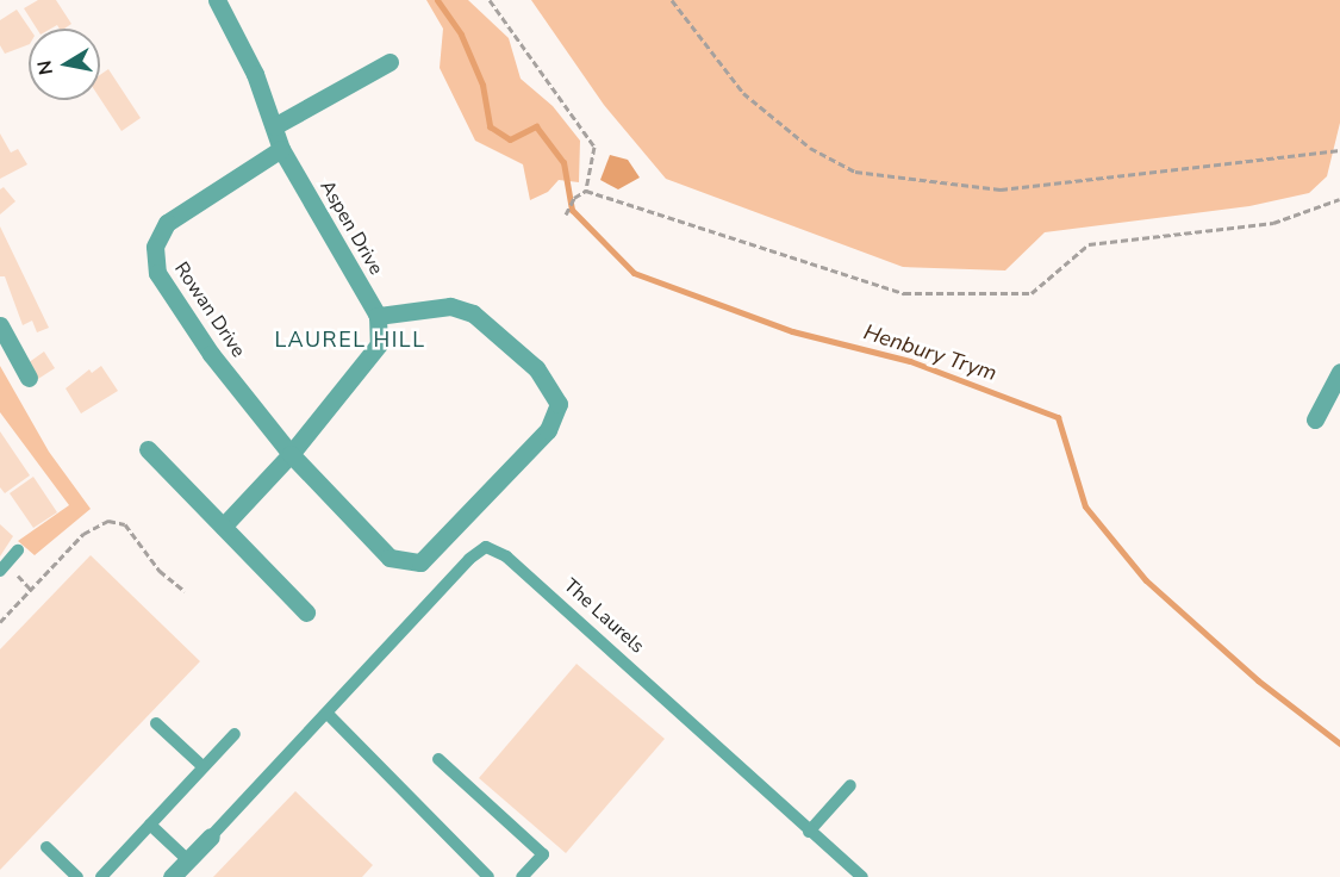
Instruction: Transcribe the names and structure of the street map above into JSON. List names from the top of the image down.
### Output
{
  "streets": {
    "street": ["Aspen Drive", "Rowan Drive", "The Laurels"]
  },
  "crossings": [
    ["Aspen Drive", "Rowan Drive"]
  ],
  "districts": ["LAUREL HILL"],
  "water": ["Henbury Trym"],
  "north": "left"
}
